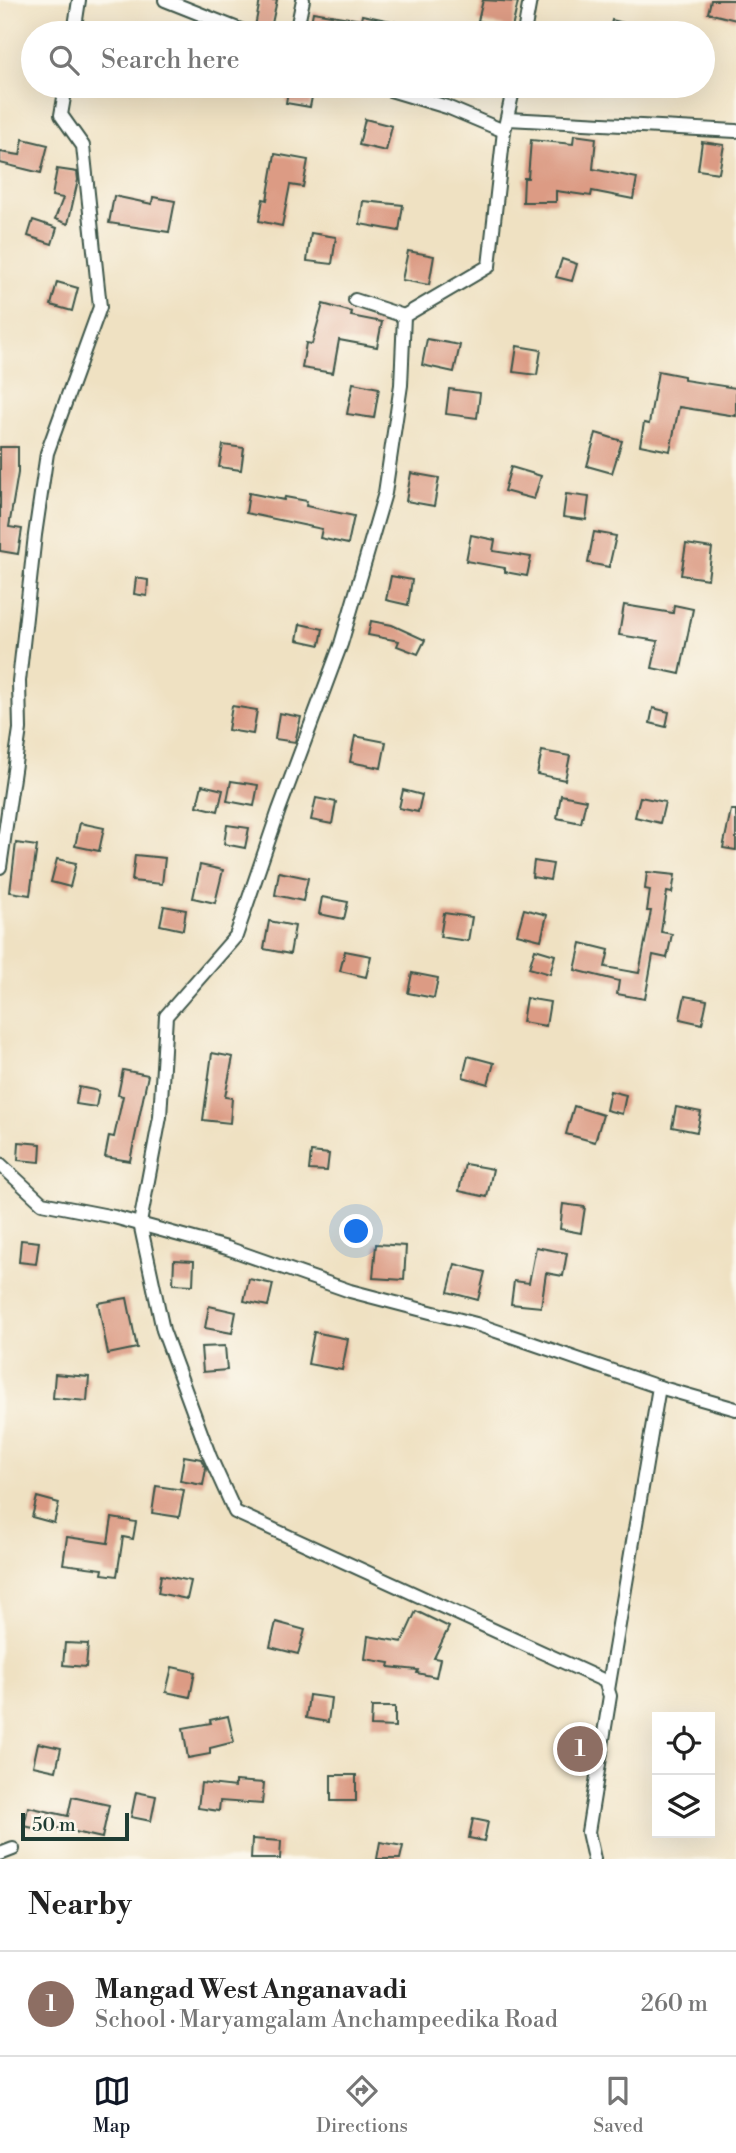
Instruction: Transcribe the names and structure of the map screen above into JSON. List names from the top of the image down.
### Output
{
  "scale_bar": "50 m",
  "page": {
    "search": "Search here",
    "pins": "1",
    "scale": "50 m",
    "heading": "Nearby",
    "list": [
      {
        "mark": "1",
        "name": "Mangad West Anganavadi",
        "note": "School · Maryamgalam Anchampeedika Road",
        "value": "260 m"
      }
    ],
    "nav": ["Map", "Directions", "Saved"]
  }
}
